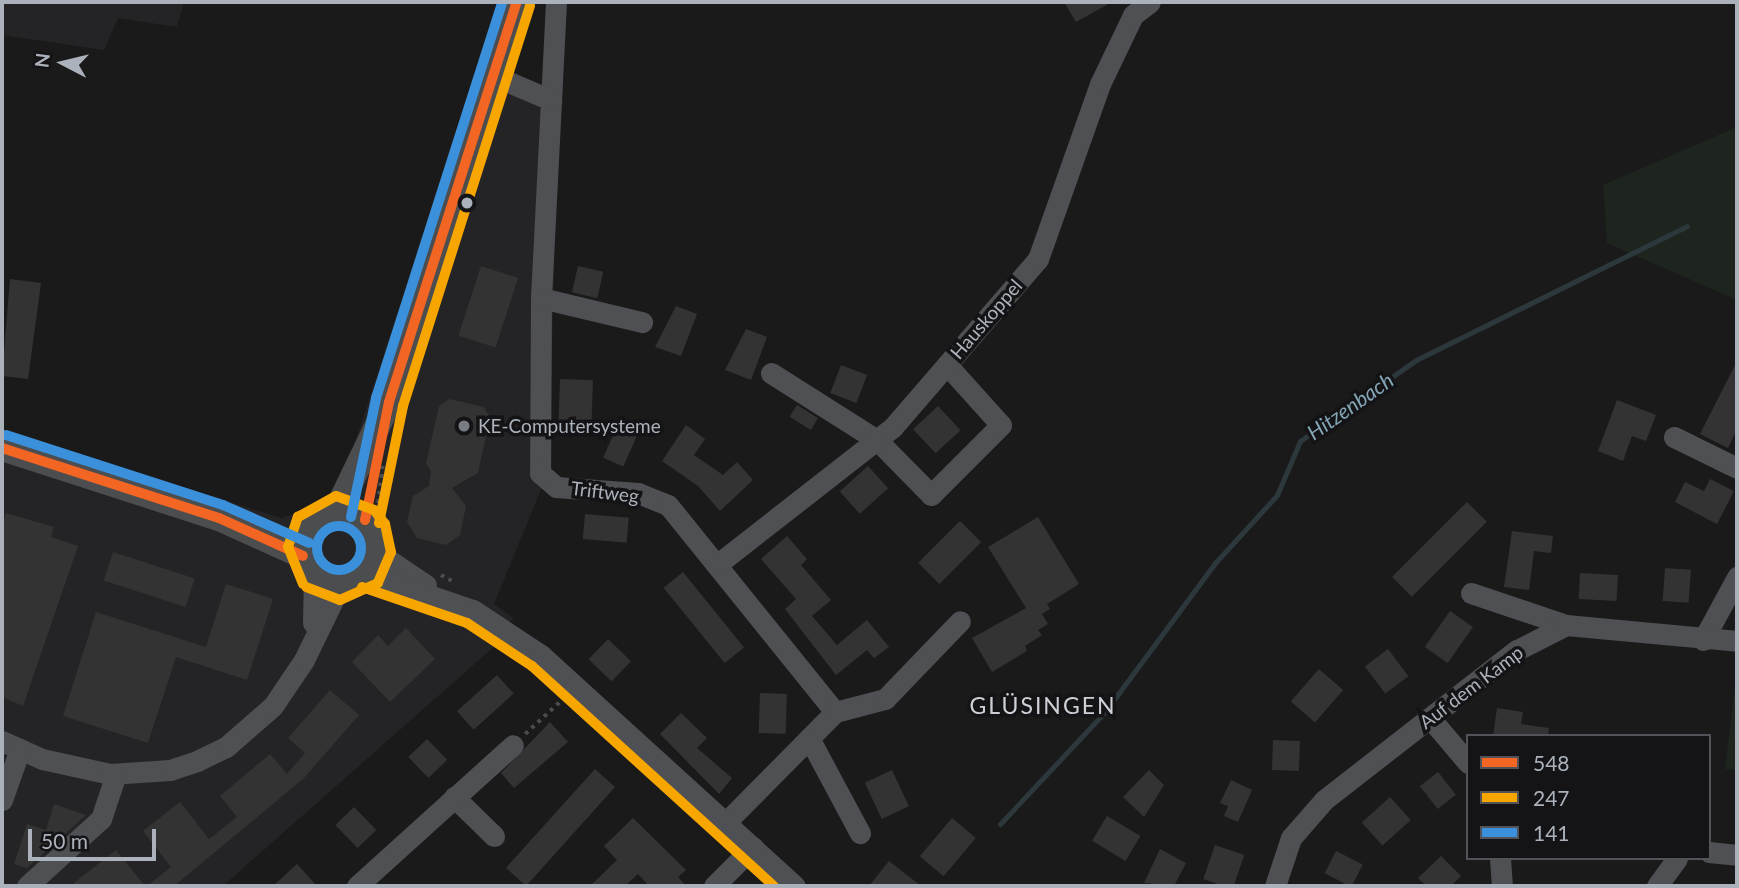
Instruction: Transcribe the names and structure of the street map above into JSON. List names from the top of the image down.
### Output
{
  "streets": {
    "street": ["Hauskoppel", "Triftweg", "Auf dem Kamp"]
  },
  "crossings": [
    ["Hauskoppel", "Triftweg"]
  ],
  "districts": ["GLÜSINGEN"],
  "water": ["Hitzenbach"],
  "places": ["KE-Computersysteme"],
  "lines": ["transit line 548", "transit line 141", "transit line 247"],
  "legend": ["548", "247", "141"],
  "scale_bar": "50 m",
  "north": "left"
}
